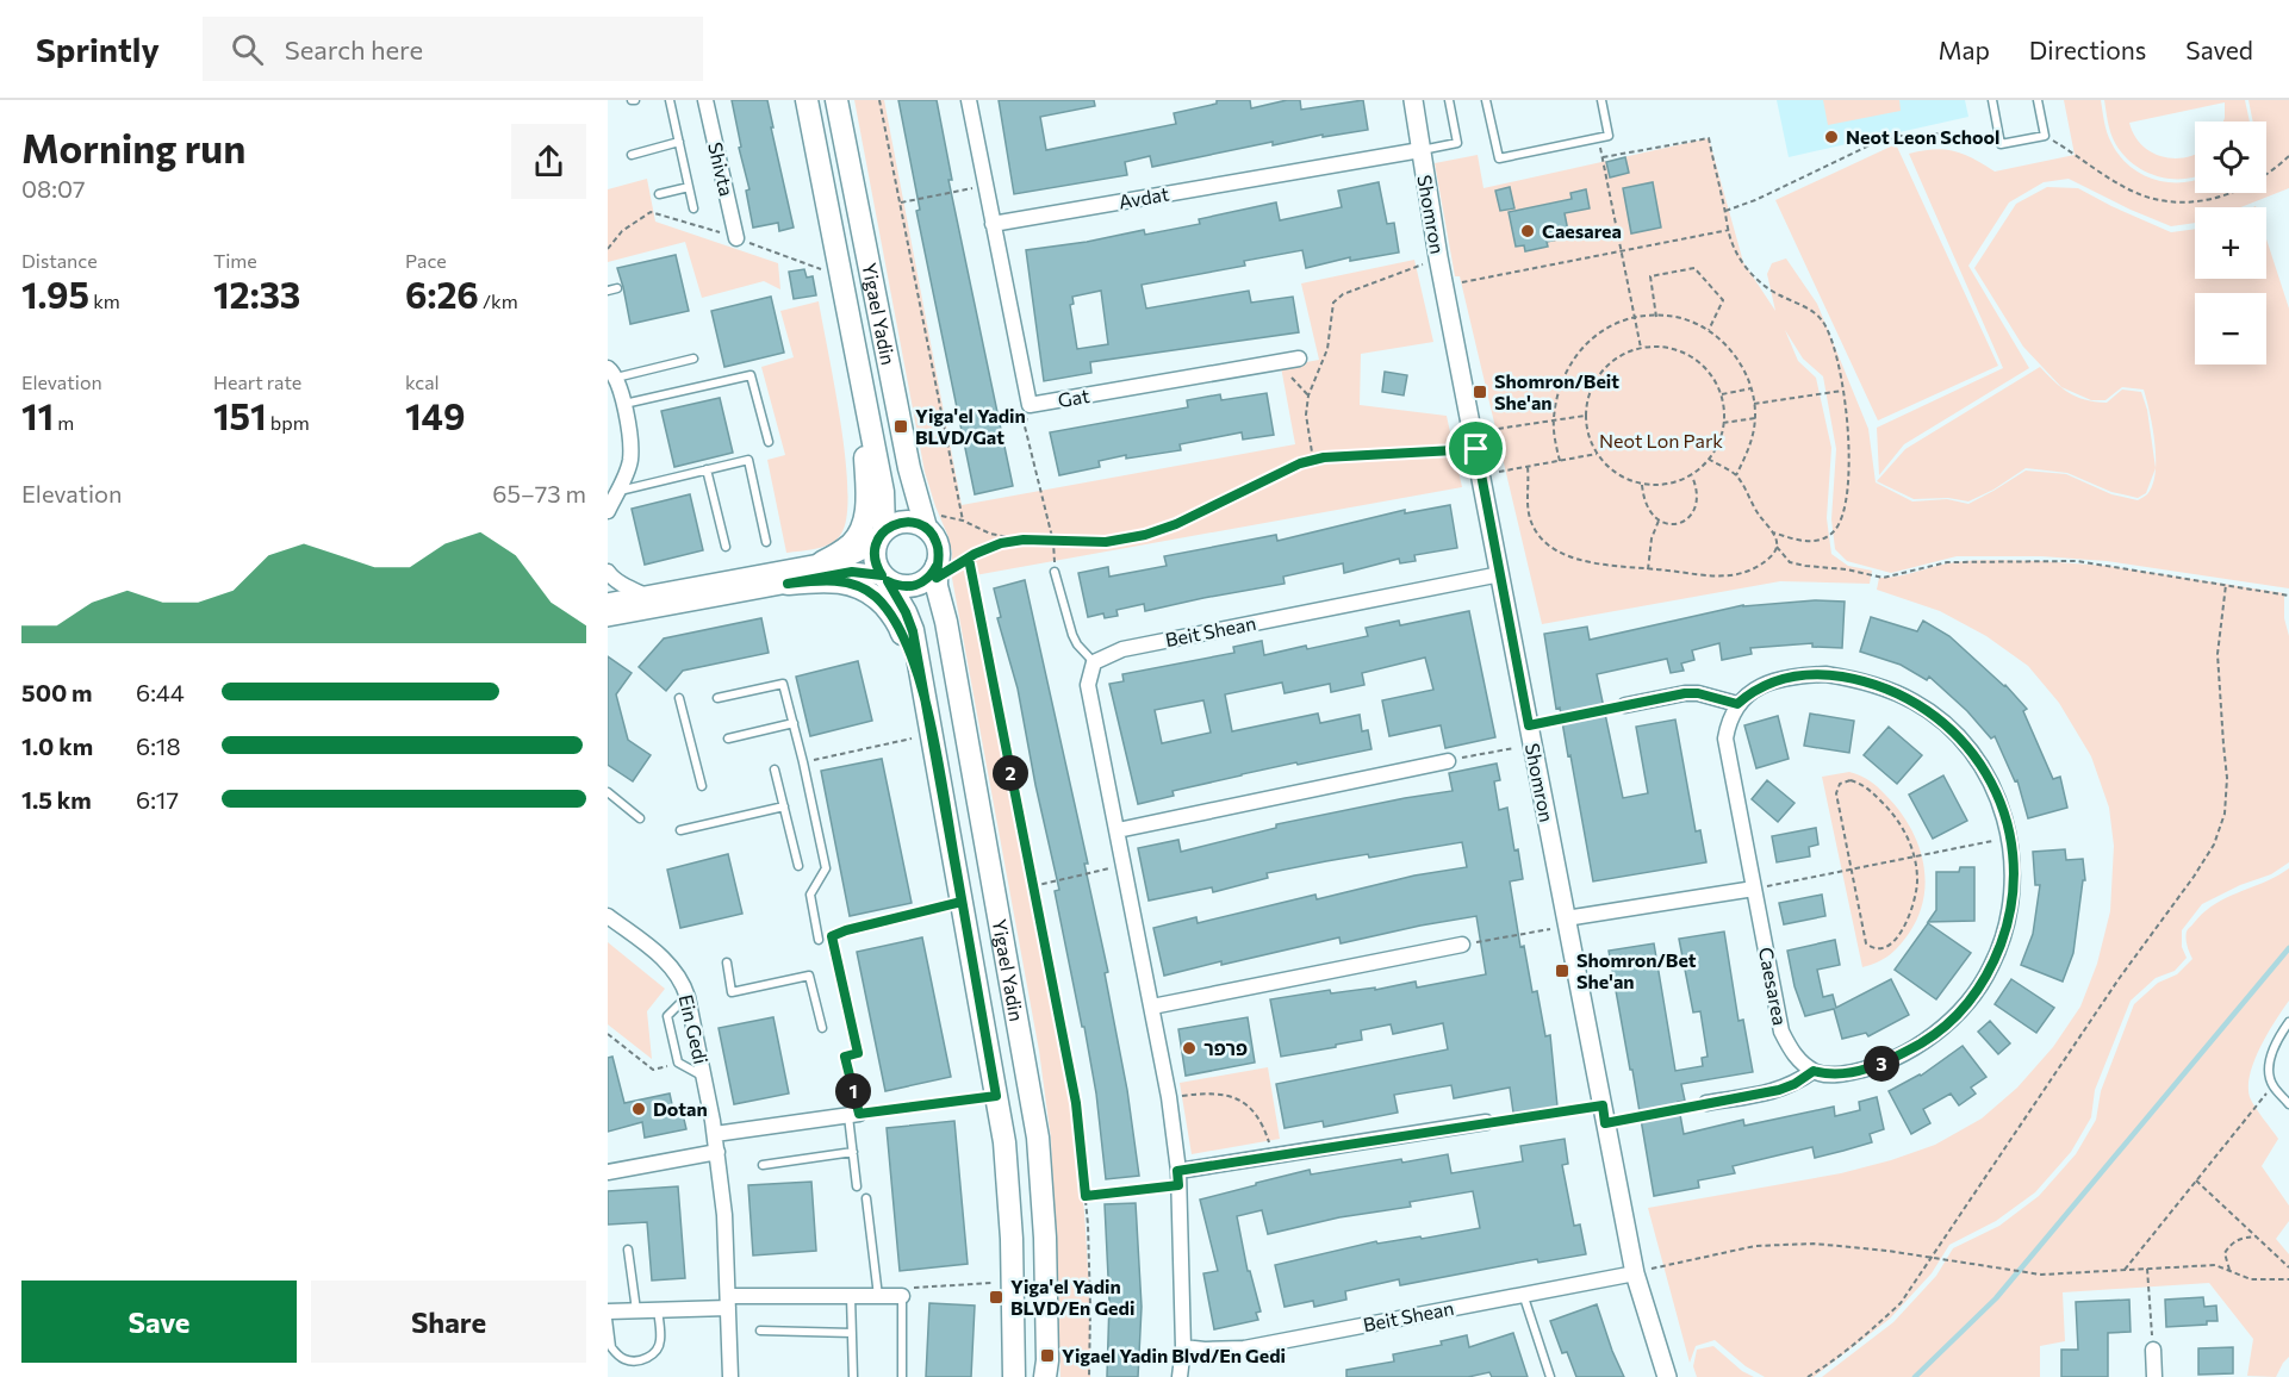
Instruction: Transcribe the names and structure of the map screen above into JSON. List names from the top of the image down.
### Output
{
  "streets": {
    "main road": ["Yigael Yadin"],
    "street": [
      "Shivta",
      "Avdat",
      "Shomron",
      "Gat",
      "Beit Shean",
      "Caesarea",
      "Ein Gedi"
    ]
  },
  "crossings": [
    ["Avdat", "Shomron"],
    ["Avdat", "Gat"],
    ["Shomron", "Beit Shean"]
  ],
  "parks": ["Neot Lon Park"],
  "places": {
    "other": [
      "Neot Leon School",
      "Caesarea",
      "פרפר",
      "Dotan"
    ],
    "transit": [
      "Shomron/Beit She'an",
      "Yiga'el Yadin BLVD/Gat",
      "Shomron/Bet She'an",
      "Yiga'el Yadin BLVD/En Gedi",
      "Yigael Yadin Blvd/En Gedi"
    ]
  },
  "page": {
    "header": "Sprintly",
    "search": "Search here",
    "nav": ["Map", "Directions", "Saved"],
    "heading": ["Morning run", "08:07"],
    "map_buttons": ["+", "−"],
    "stats": [
      ["Distance", "1.95 km"],
      ["Time", "12:33"],
      ["Pace", "6:26 /km"],
      ["Elevation", "11 m"],
      ["Heart rate", "151 bpm"],
      ["kcal", "149"]
    ],
    "chart": ["Elevation", "65–73 m"],
    "list": [
      {
        "name": "500 m",
        "note": "6:44"
      },
      {
        "name": "1.0 km",
        "note": "6:18"
      },
      {
        "name": "1.5 km",
        "note": "6:17"
      }
    ],
    "pins": ["2", "3", "1"],
    "buttons": ["Save", "Share"]
  }
}
